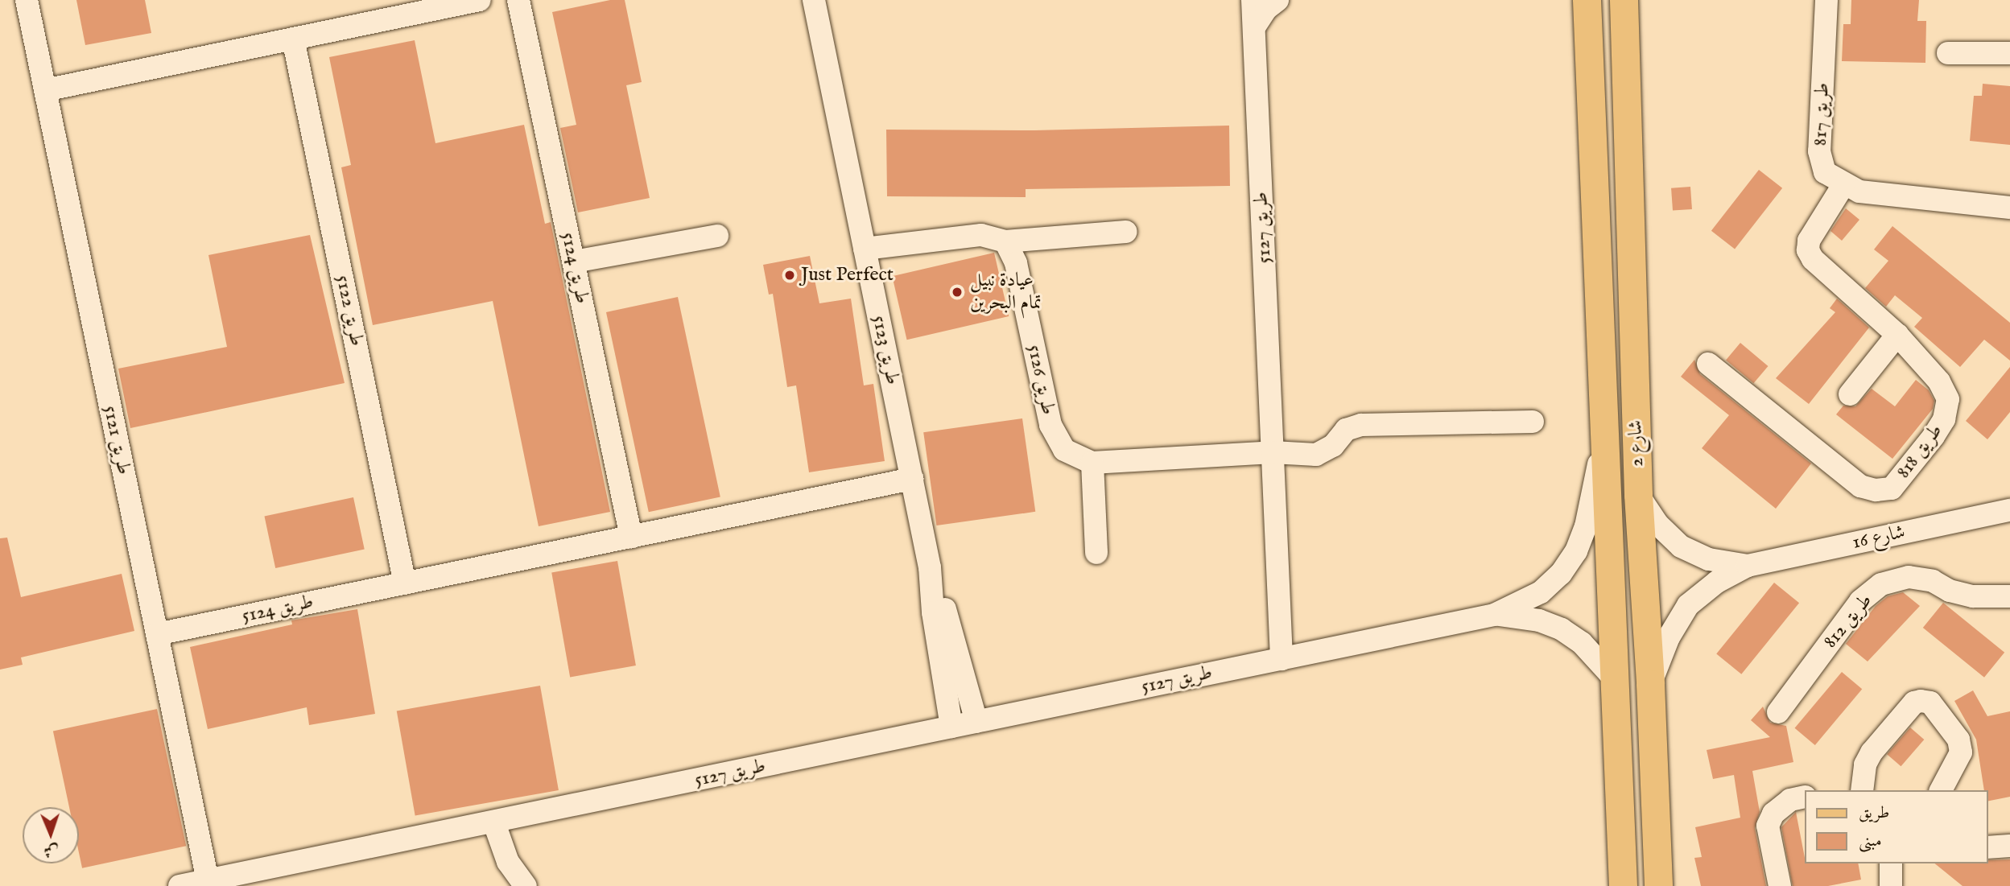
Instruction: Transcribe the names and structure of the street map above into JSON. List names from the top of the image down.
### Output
{
  "streets": {
    "main road": ["شارع 2"],
    "street": [
      "طريق 817",
      "طريق 5127",
      "طريق 5124",
      "طريق 5122",
      "طريق 5123",
      "طريق 5126",
      "طريق 5121",
      "طريق 818",
      "شارع 16",
      "طريق 812"
    ]
  },
  "crossings": [
    ["طريق 817", "طريق 818"],
    ["طريق 5127", "طريق 5123"],
    ["طريق 5127", "طريق 5126"],
    ["طريق 5127", "طريق 5121"],
    ["طريق 5127", "شارع 2"],
    ["طريق 5124", "طريق 5122"],
    ["طريق 5124", "طريق 5123"],
    ["طريق 5124", "طريق 5121"],
    ["شارع 2", "شارع 16"]
  ],
  "places": ["Just Perfect", "عيادة نبيل تمام البحرين"],
  "legend": ["طريق", "مبنى"],
  "north": "bottom"
}
